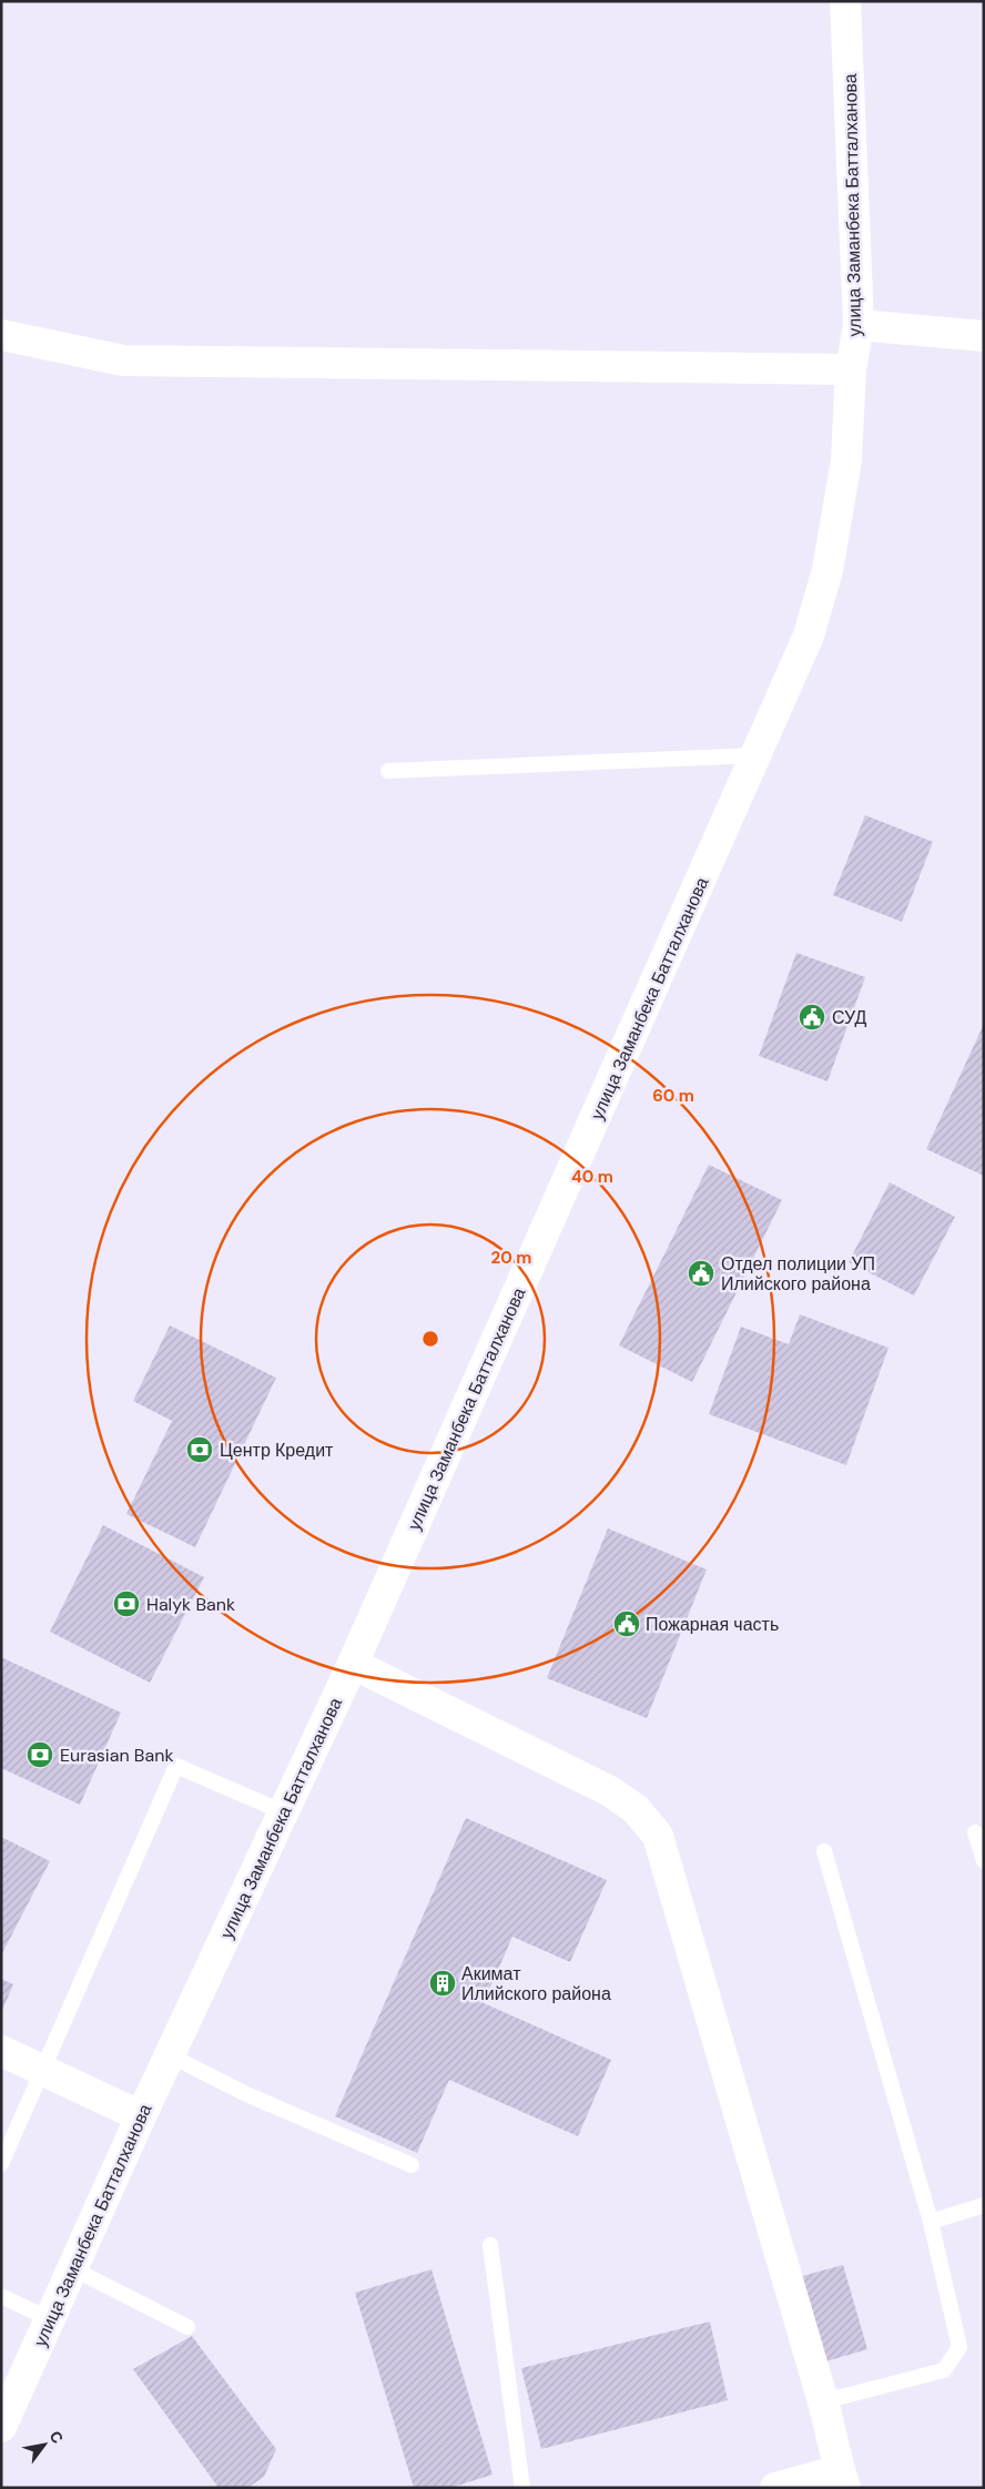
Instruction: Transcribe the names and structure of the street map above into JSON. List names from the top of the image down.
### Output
{
  "streets": {
    "main road": ["улица Заманбека Батталханова"]
  },
  "places": {
    "public building": ["СУД", "Отдел полиции УП Илийского района", "Пожарная часть"],
    "bank": ["Центр Кредит", "Halyk Bank", "Eurasian Bank"],
    "building": ["Акимат Илийского района"]
  },
  "north": "top right",
  "rings": ["60 m", "40 m", "20 m"]
}
